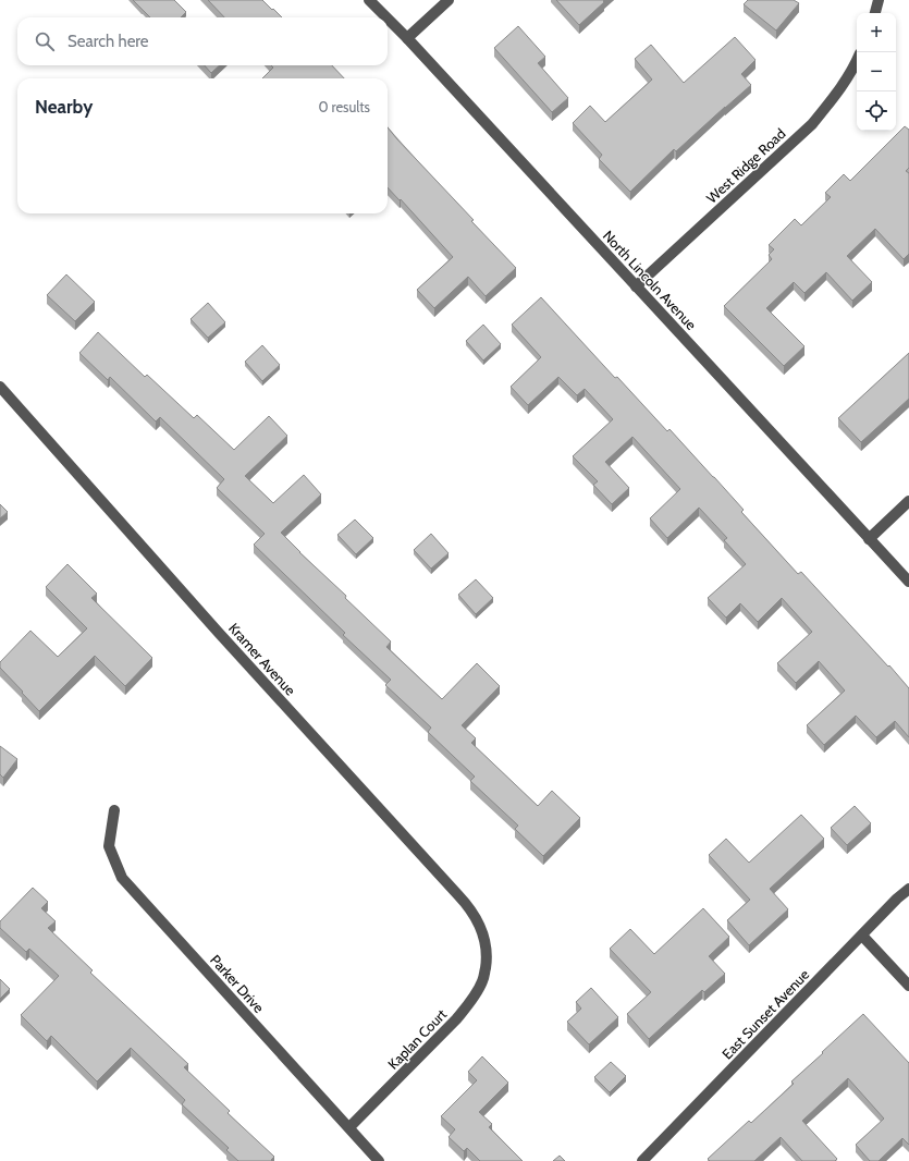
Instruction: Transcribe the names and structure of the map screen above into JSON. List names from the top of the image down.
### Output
{
  "streets": {
    "street": [
      "West Ridge Road",
      "North Lincoln Avenue",
      "Kramer Avenue",
      "Parker Drive",
      "East Sunset Avenue",
      "Kaplan Court"
    ]
  },
  "crossings": [
    ["West Ridge Road", "North Lincoln Avenue"],
    ["Kramer Avenue", "Kaplan Court"],
    ["Parker Drive", "Kaplan Court"]
  ],
  "page": {
    "map_buttons": ["+", "−"],
    "search": "Search here",
    "heading": ["Nearby", "0 results"]
  }
}
